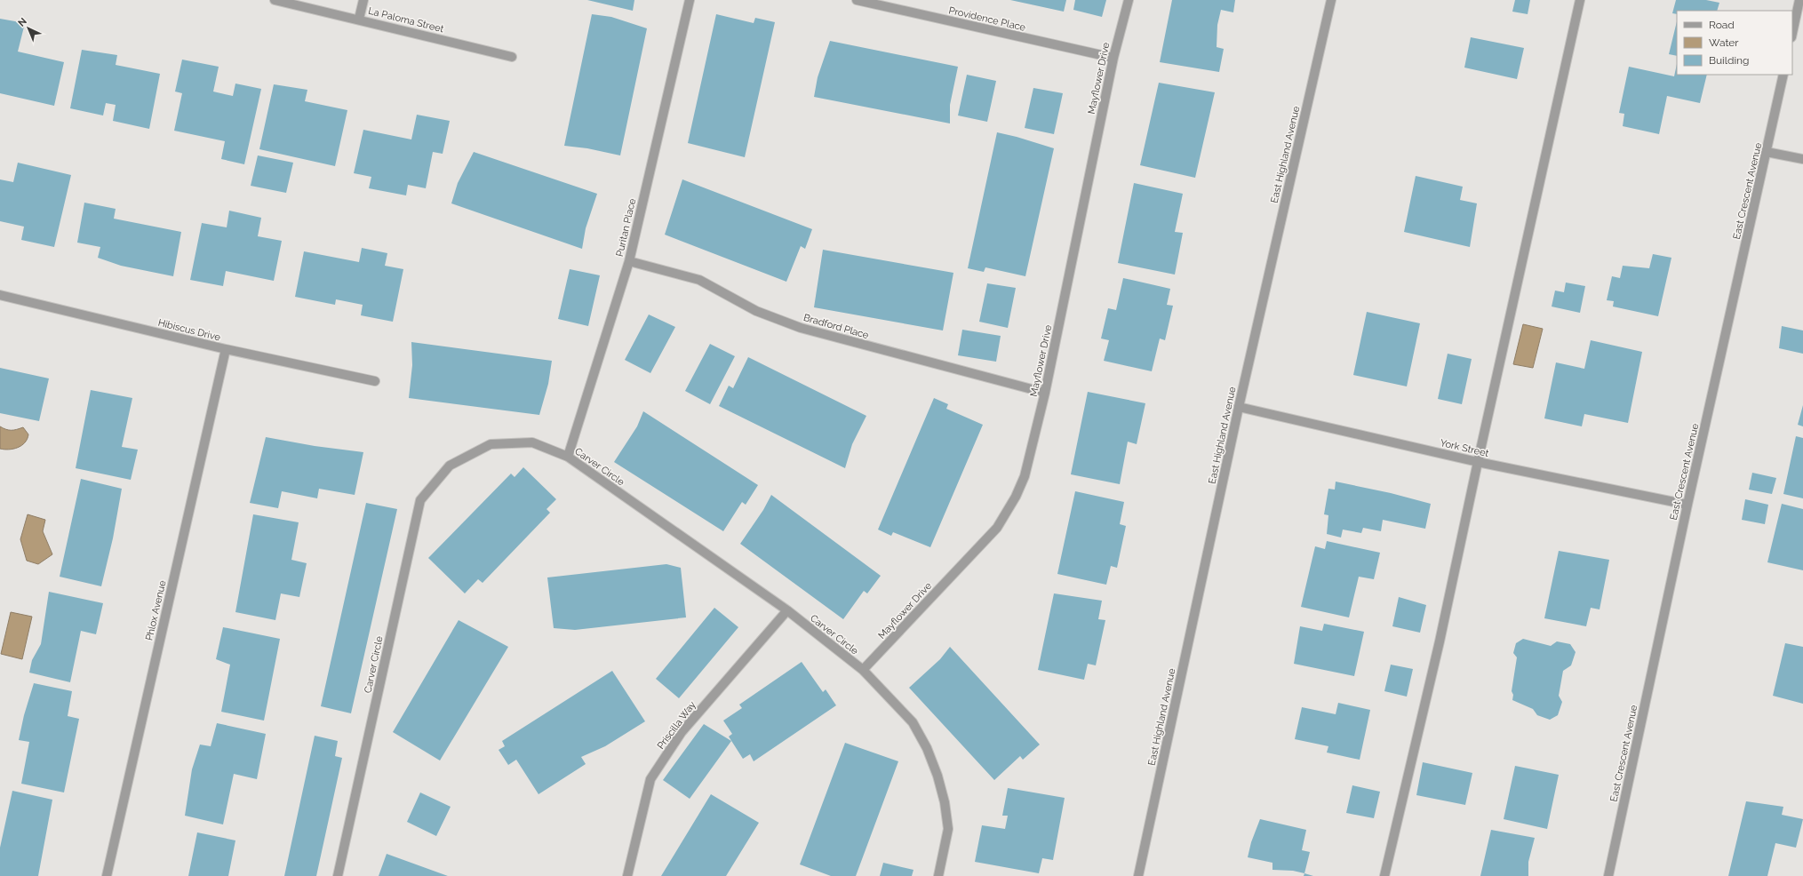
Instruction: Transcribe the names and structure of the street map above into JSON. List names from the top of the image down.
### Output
{
  "streets": {
    "street": [
      "Providence Place",
      "La Paloma Street",
      "Mayflower Drive",
      "East Highland Avenue",
      "East Crescent Avenue",
      "Puritan Place",
      "Bradford Place",
      "Hibiscus Drive",
      "York Street",
      "Carver Circle",
      "Phlox Avenue",
      "Priscilla Way"
    ]
  },
  "crossings": [
    ["Providence Place", "Mayflower Drive"],
    ["Mayflower Drive", "Bradford Place"],
    ["Mayflower Drive", "Carver Circle"],
    ["East Highland Avenue", "York Street"],
    ["East Crescent Avenue", "York Street"],
    ["Puritan Place", "Bradford Place"],
    ["Puritan Place", "Carver Circle"],
    ["Hibiscus Drive", "Phlox Avenue"],
    ["Carver Circle", "Priscilla Way"]
  ],
  "legend": ["Road", "Water", "Building"],
  "north": "top left"
}
